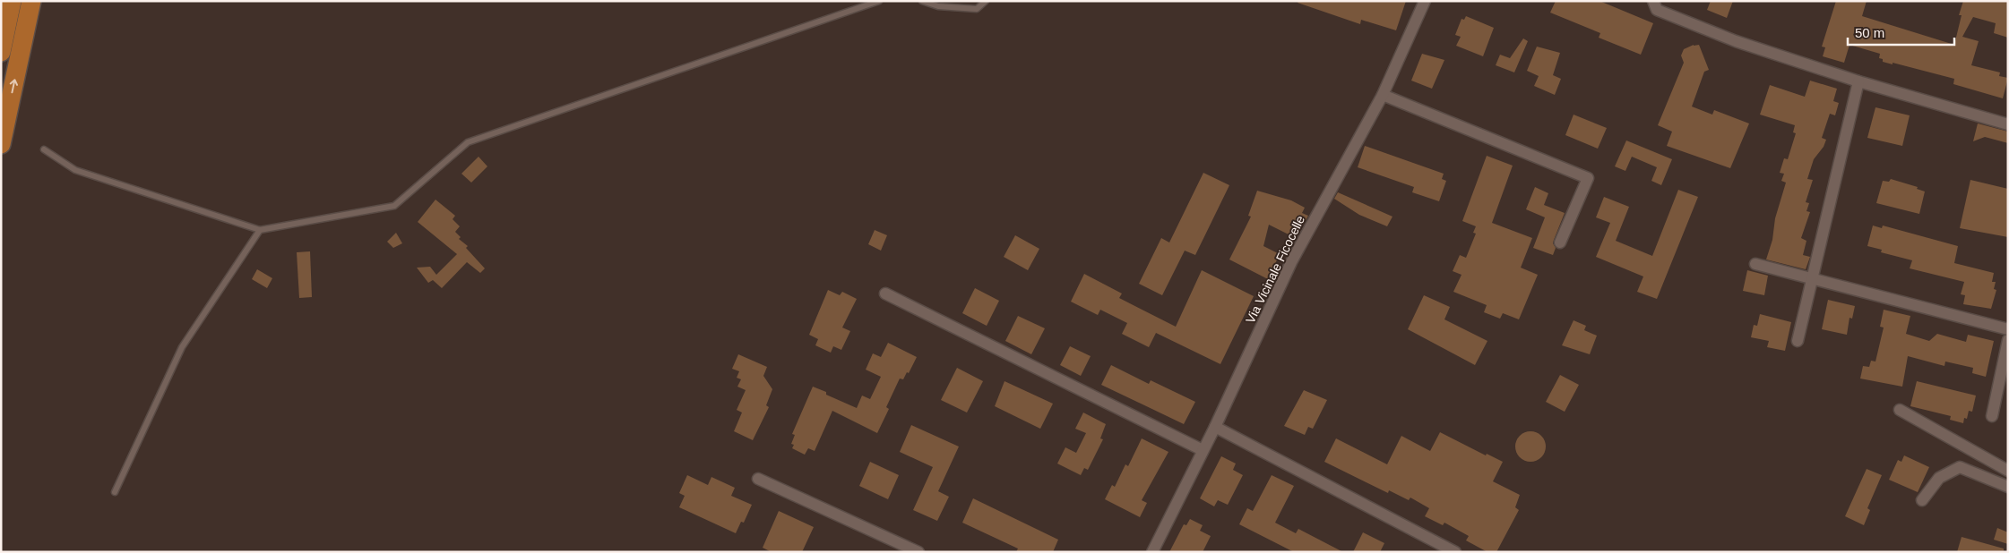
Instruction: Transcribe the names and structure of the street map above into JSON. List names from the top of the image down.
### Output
{
  "streets": {
    "street": ["Via Vicinale Ficocelle"]
  },
  "scale_bar": "50 m"
}
